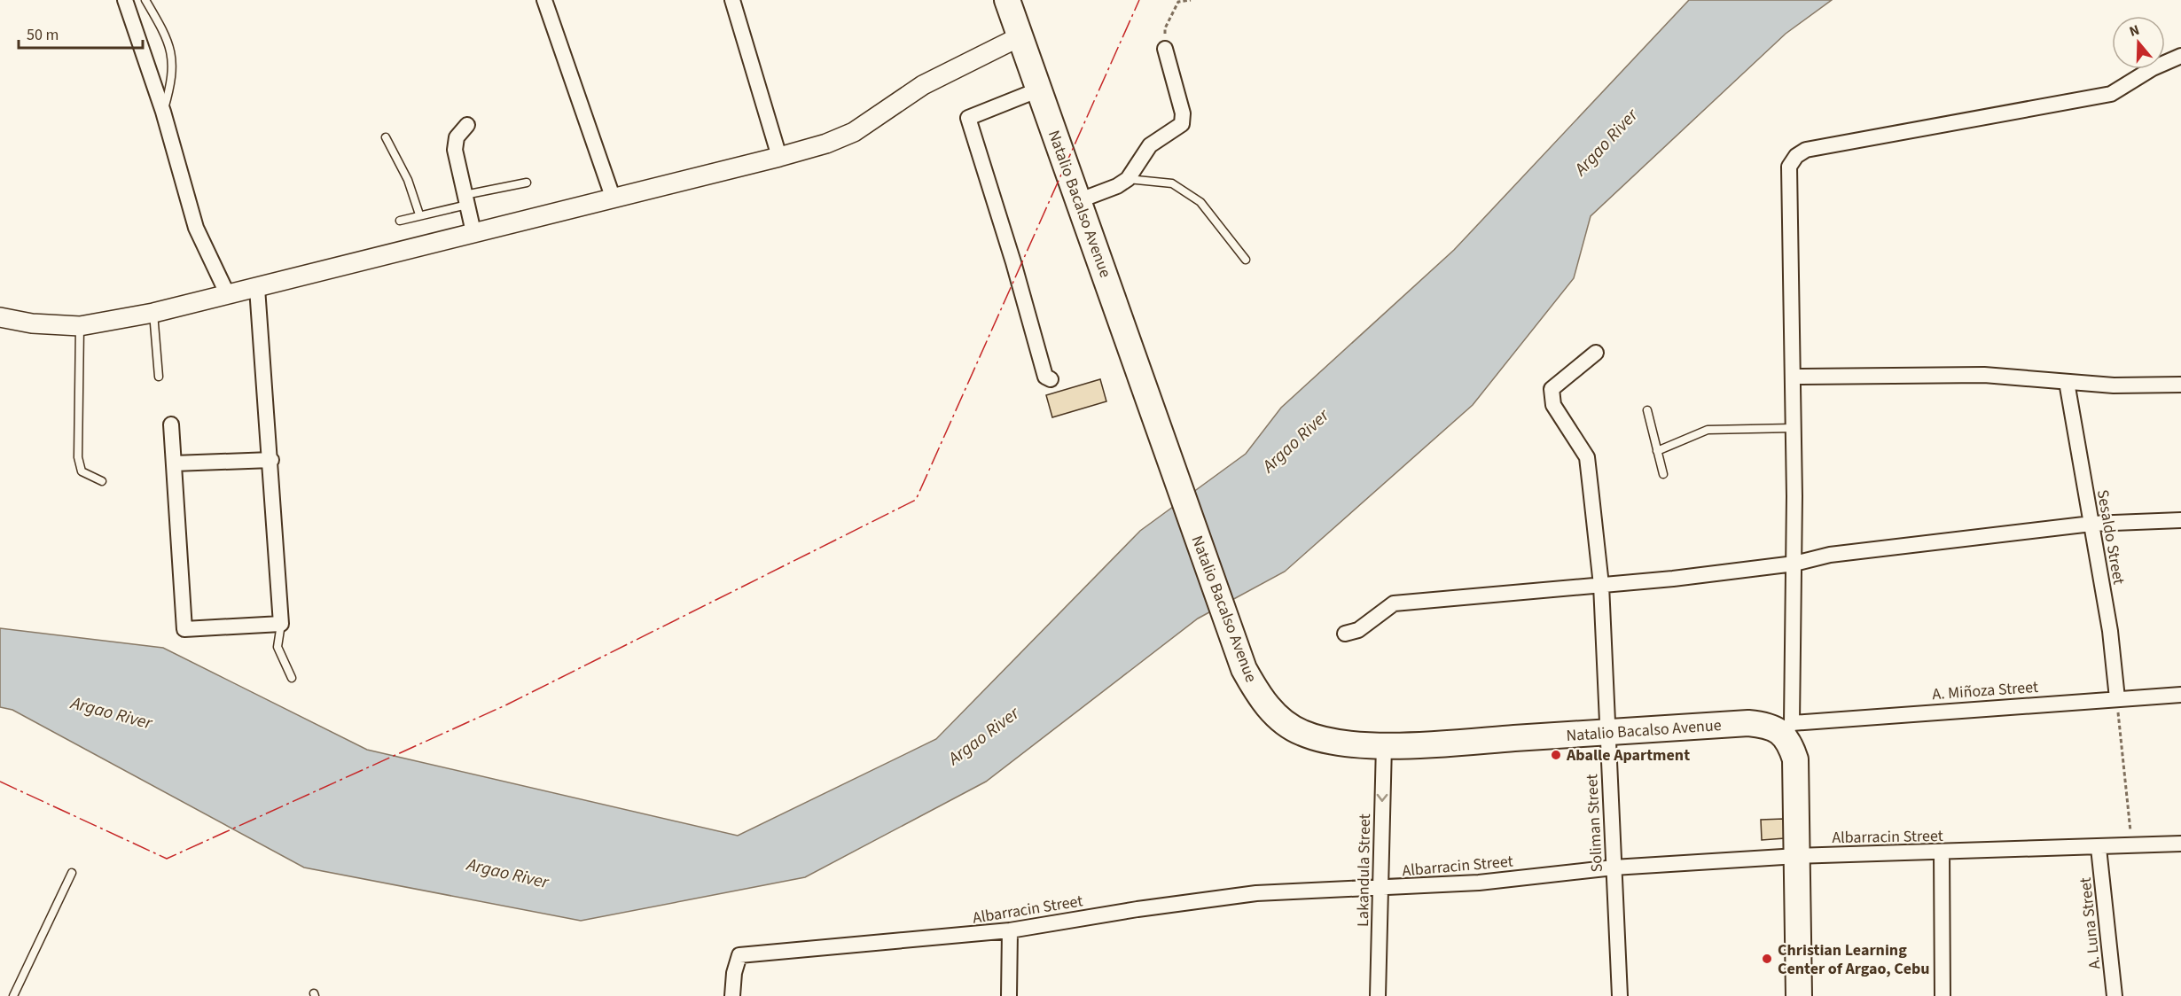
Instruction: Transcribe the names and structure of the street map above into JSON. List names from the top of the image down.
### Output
{
  "streets": {
    "highway": ["Natalio Bacalso Avenue"],
    "street": [
      "Sesaldo Street",
      "A. Miñoza Street",
      "Soliman Street",
      "Albarracin Street",
      "Lakandula Street",
      "A. Luna Street"
    ]
  },
  "crossings": [
    ["Natalio Bacalso Avenue", "A. Miñoza Street"],
    ["Natalio Bacalso Avenue", "Soliman Street"],
    ["Natalio Bacalso Avenue", "Lakandula Street"],
    ["Sesaldo Street", "A. Miñoza Street"],
    ["Soliman Street", "Albarracin Street"],
    ["Albarracin Street", "Lakandula Street"],
    ["Albarracin Street", "A. Luna Street"]
  ],
  "one_way": ["Lakandula Street"],
  "water": ["Argao River"],
  "places": ["Aballe Apartment", "Christian Learning Center of Argao, Cebu"],
  "scale_bar": "50 m",
  "north": "top"
}
